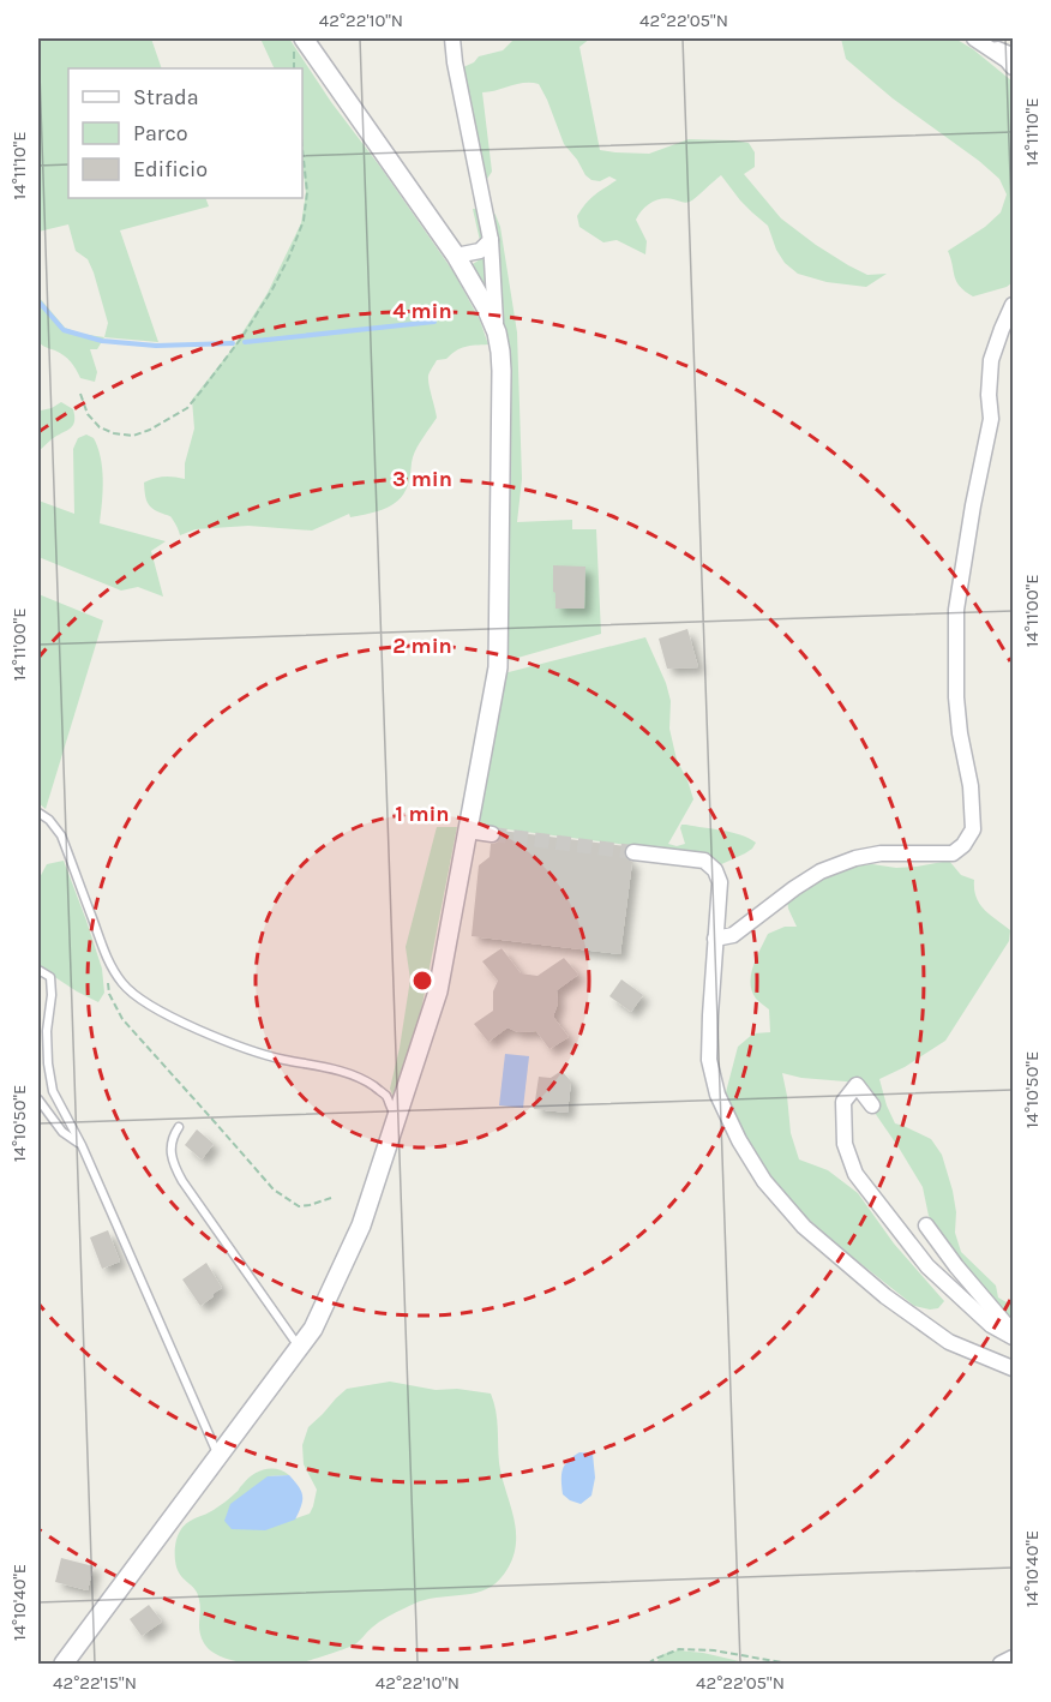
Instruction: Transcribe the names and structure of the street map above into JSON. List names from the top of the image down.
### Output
{
  "legend": ["Strada", "Parco", "Edificio"],
  "coordinates": [
    "42°22'10\"N",
    "42°22'05\"N",
    "14°11'10\"E",
    "14°11'00\"E",
    "14°10'50\"E",
    "14°10'40\"E",
    "42°22'15\"N"
  ],
  "rings": [
    "4 min",
    "3 min",
    "2 min",
    "1 min"
  ]
}
